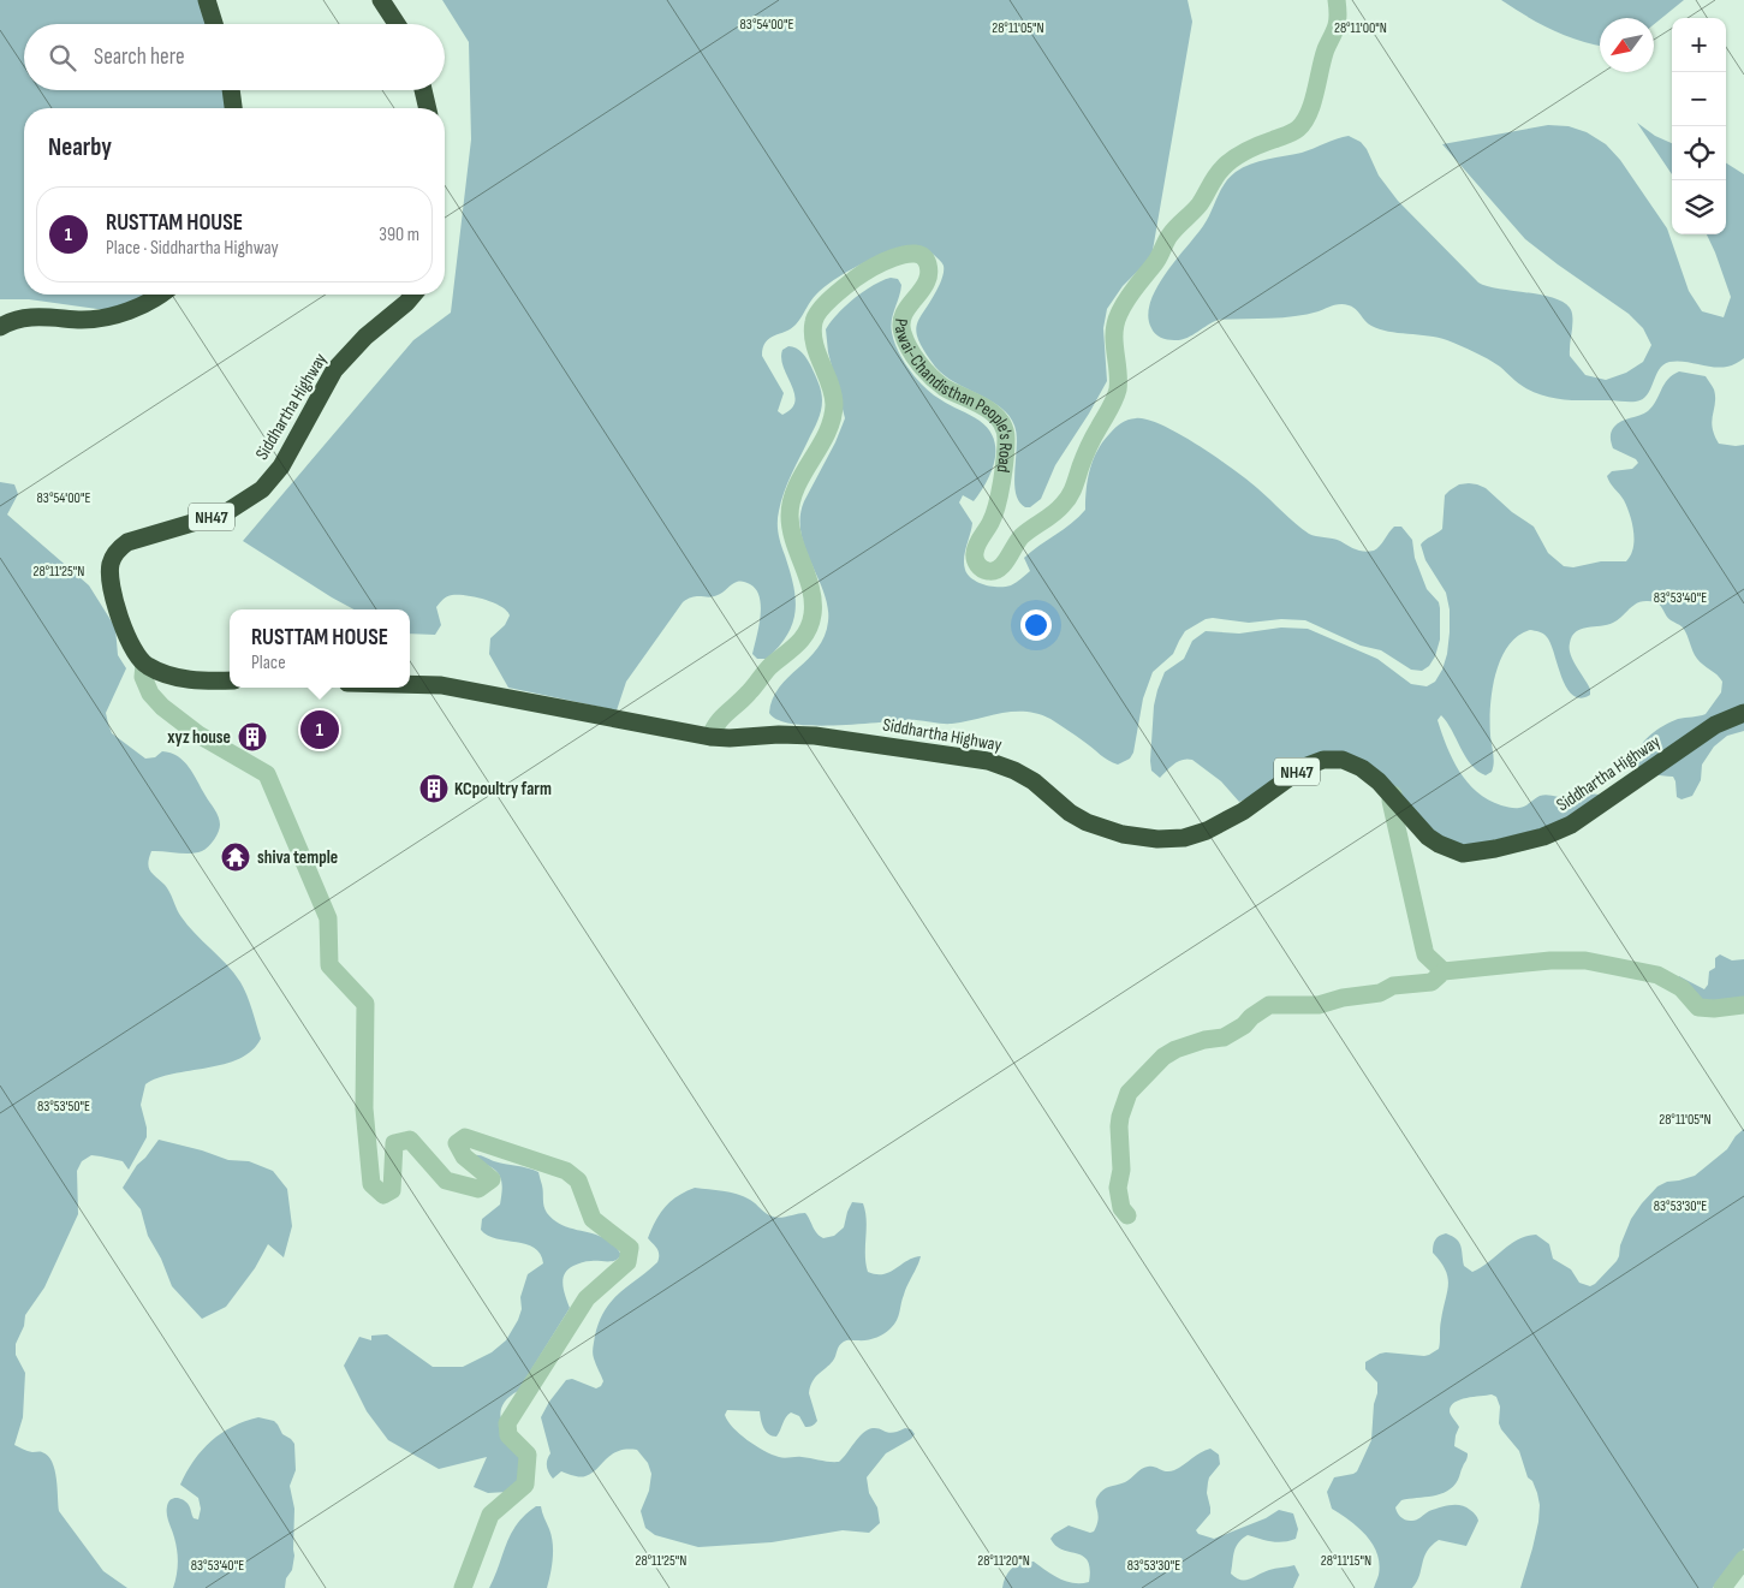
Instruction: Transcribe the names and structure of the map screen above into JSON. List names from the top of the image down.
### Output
{
  "streets": {
    "highway": ["Siddhartha Highway", "NH47"],
    "street": ["Pawai-Chandisthan People's Road"]
  },
  "crossings": [
    ["Pawai-Chandisthan People's Road", "Siddhartha Highway"]
  ],
  "places": {
    "building": ["xyz house", "KCpoultry farm"],
    "temple": ["shiva temple"]
  },
  "north": "bottom left",
  "page": {
    "map_buttons": ["+", "−"],
    "search": "Search here",
    "heading": "Nearby",
    "list": [
      {
        "mark": "1",
        "name": "RUSTTAM HOUSE",
        "note": "Place · Siddhartha Highway",
        "value": "390 m"
      }
    ],
    "popup": ["RUSTTAM HOUSE", "Place"],
    "pins": "1"
  },
  "coordinates": [
    "83°54'00\"E",
    "28°11'05\"N",
    "28°11'00\"N",
    "28°11'25\"N",
    "83°53'40\"E",
    "83°53'50\"E",
    "83°53'30\"E",
    "28°11'20\"N",
    "28°11'15\"N"
  ]
}
